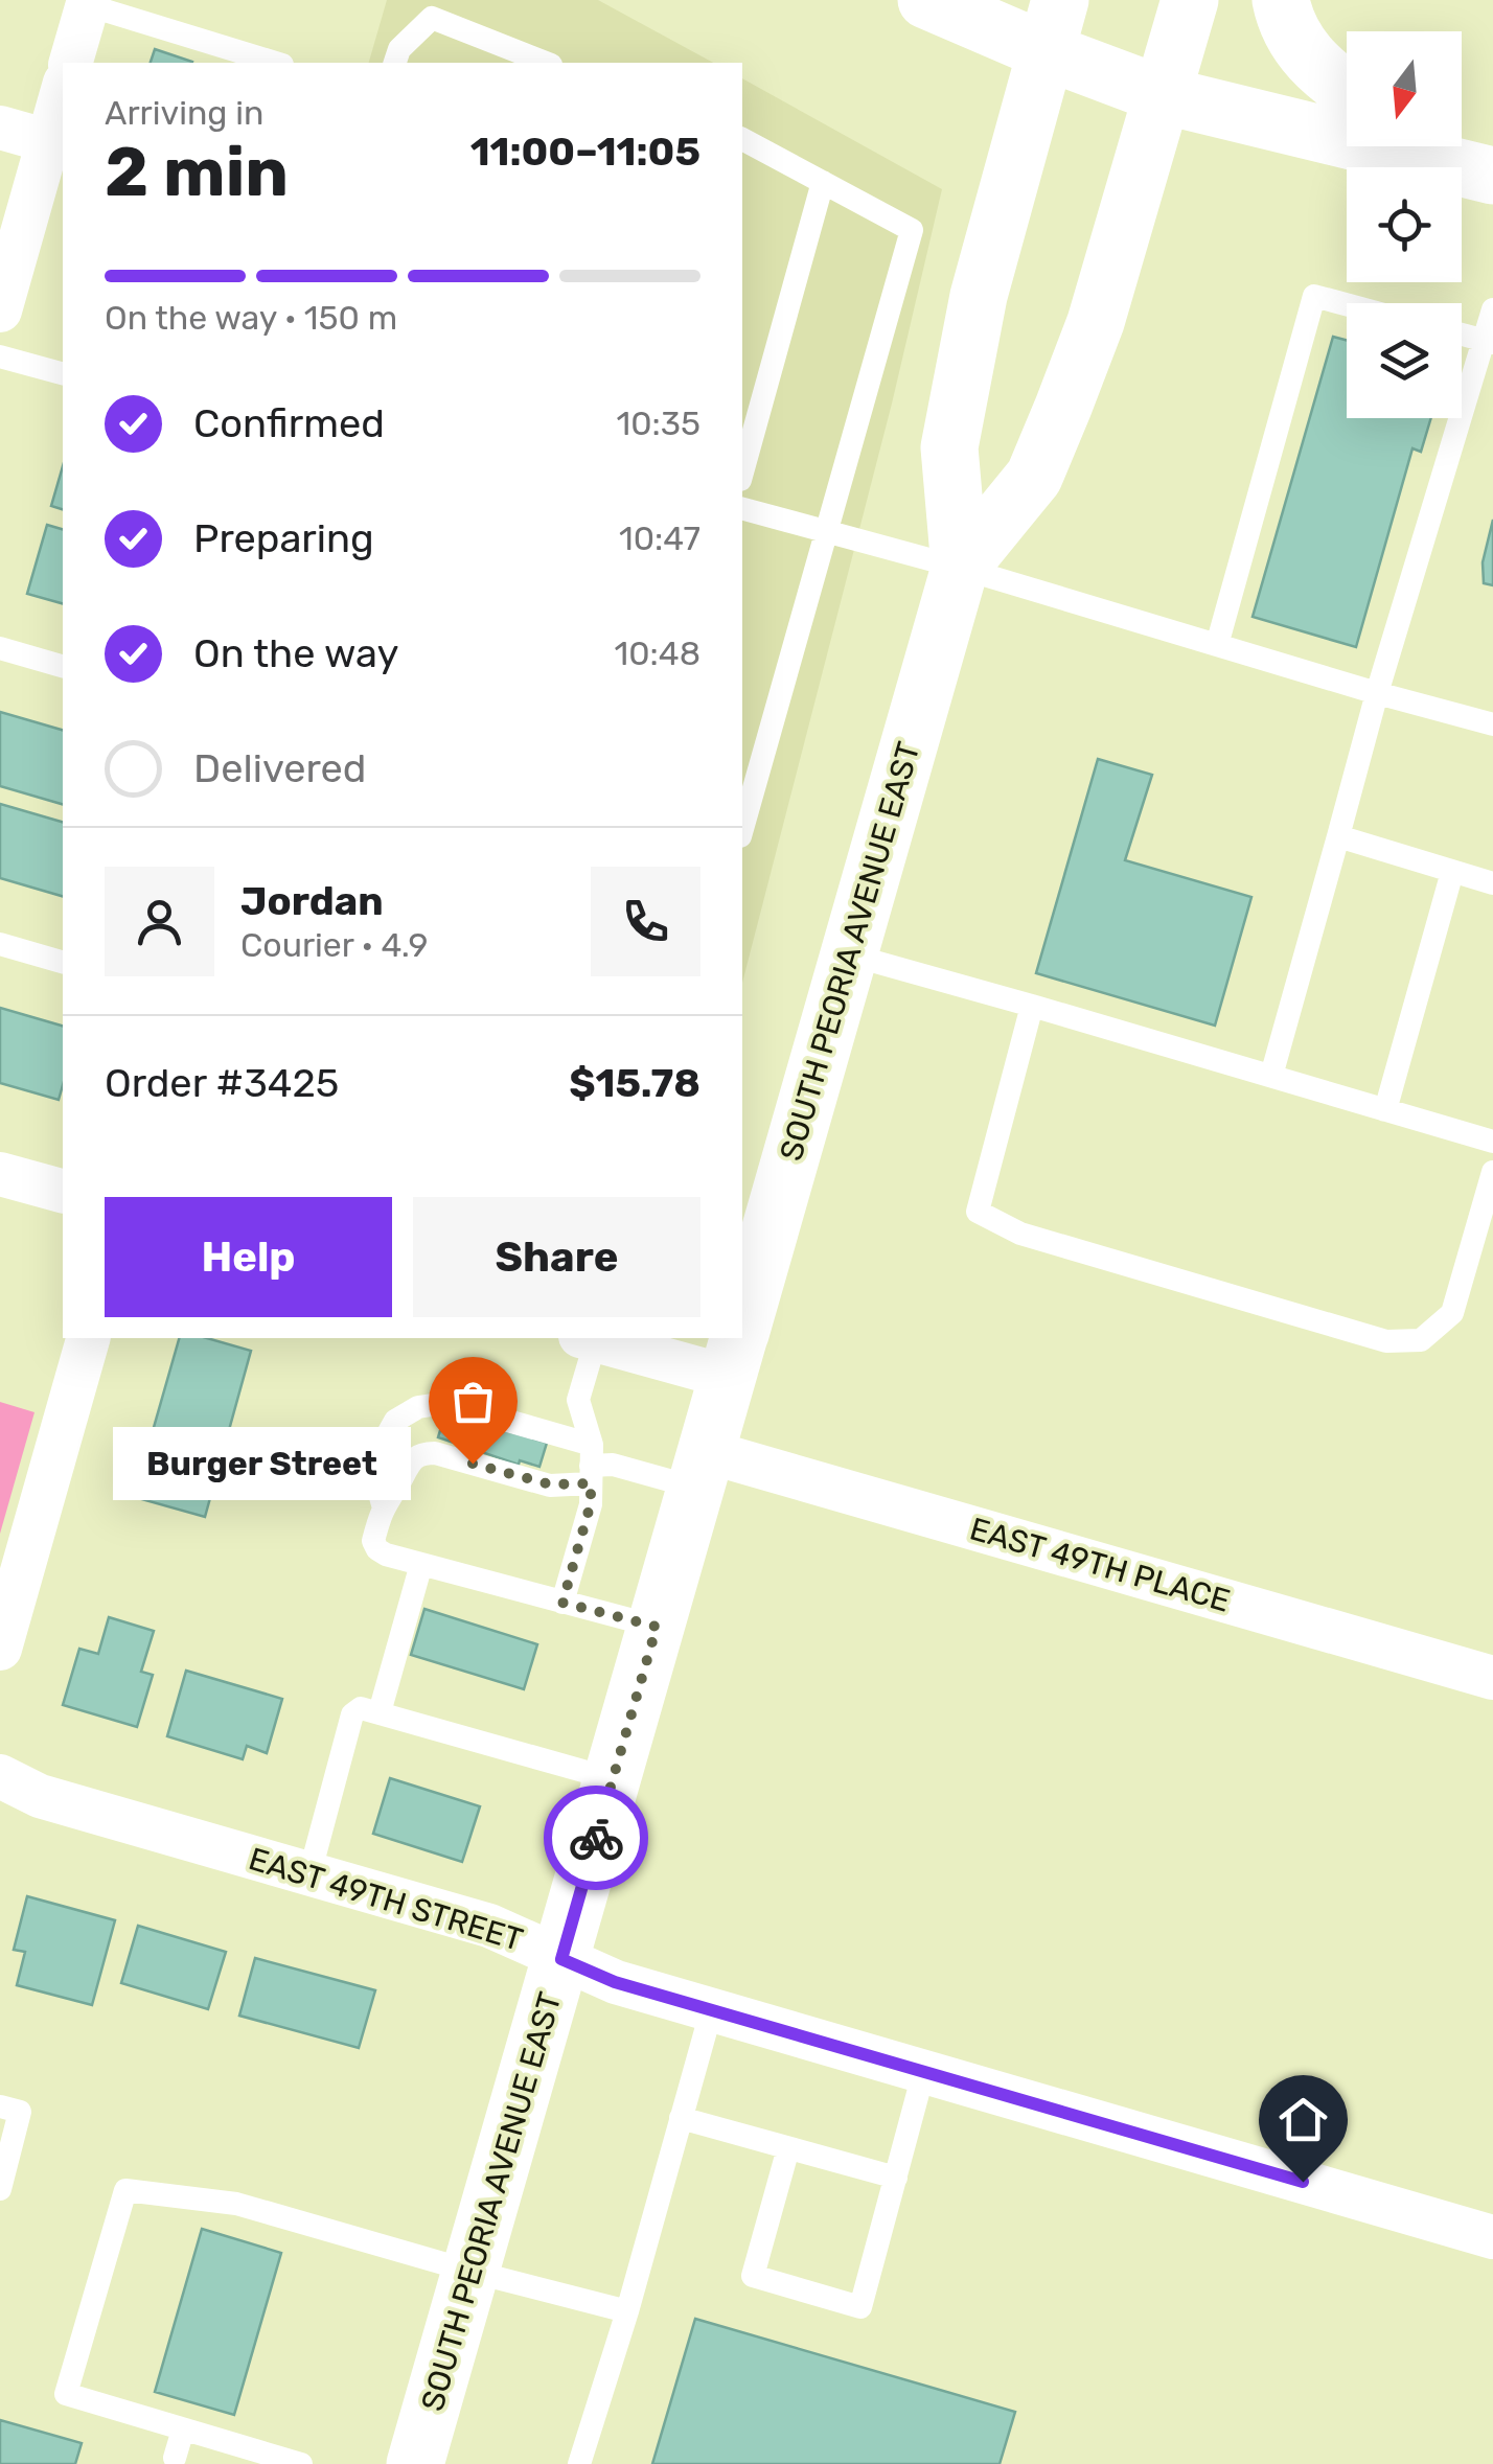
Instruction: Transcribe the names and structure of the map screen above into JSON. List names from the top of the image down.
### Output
{
  "streets": {
    "main road": ["SOUTH PEORIA AVENUE EAST"],
    "street": ["EAST 49TH PLACE", "EAST 49TH STREET"]
  },
  "crossings": [
    ["SOUTH PEORIA AVENUE EAST", "EAST 49TH PLACE"],
    ["SOUTH PEORIA AVENUE EAST", "EAST 49TH STREET"]
  ],
  "places": ["Burger Street"],
  "north": "bottom",
  "page": {
    "heading": ["2 min", "Arriving in", "11:00–11:05"],
    "panel": [
      "Jordan",
      "Courier · 4.9",
      "Order #3425",
      "$15.78"
    ],
    "bar": "On the way · 150 m",
    "list": [
      ["Confirmed", "10:35"],
      ["Preparing", "10:47"],
      ["On the way", "10:48"],
      "Delivered"
    ],
    "buttons": ["Help", "Share"],
    "bubble": "Burger Street"
  }
}
